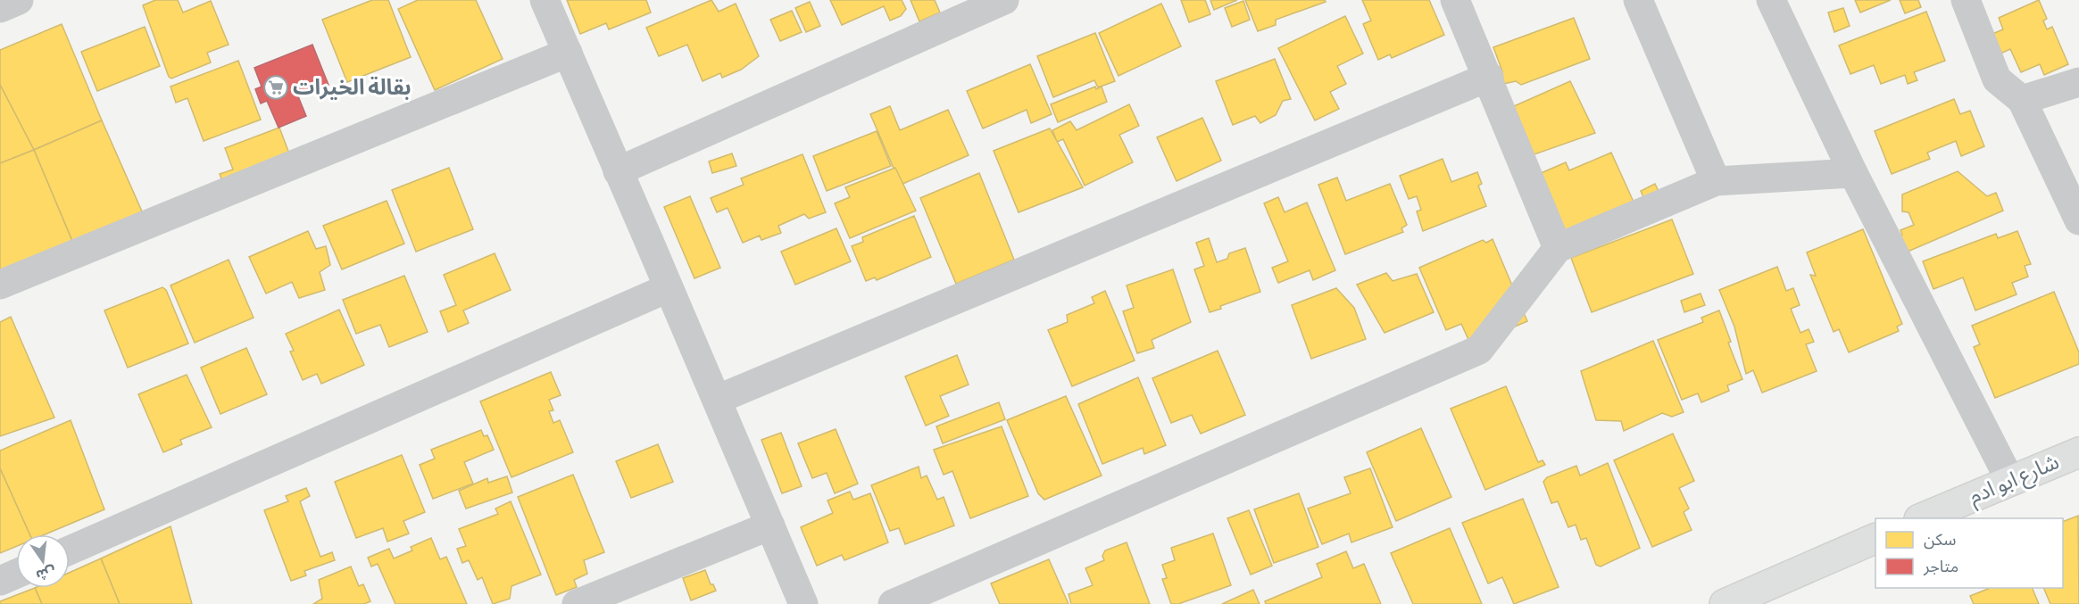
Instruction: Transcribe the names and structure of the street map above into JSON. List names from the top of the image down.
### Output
{
  "streets": {
    "street": ["شارع ابو ادم"]
  },
  "places": {
    "supermarket": ["بقالة الخيرات"]
  },
  "legend": ["سكن", "متاجر"],
  "north": "bottom"
}
